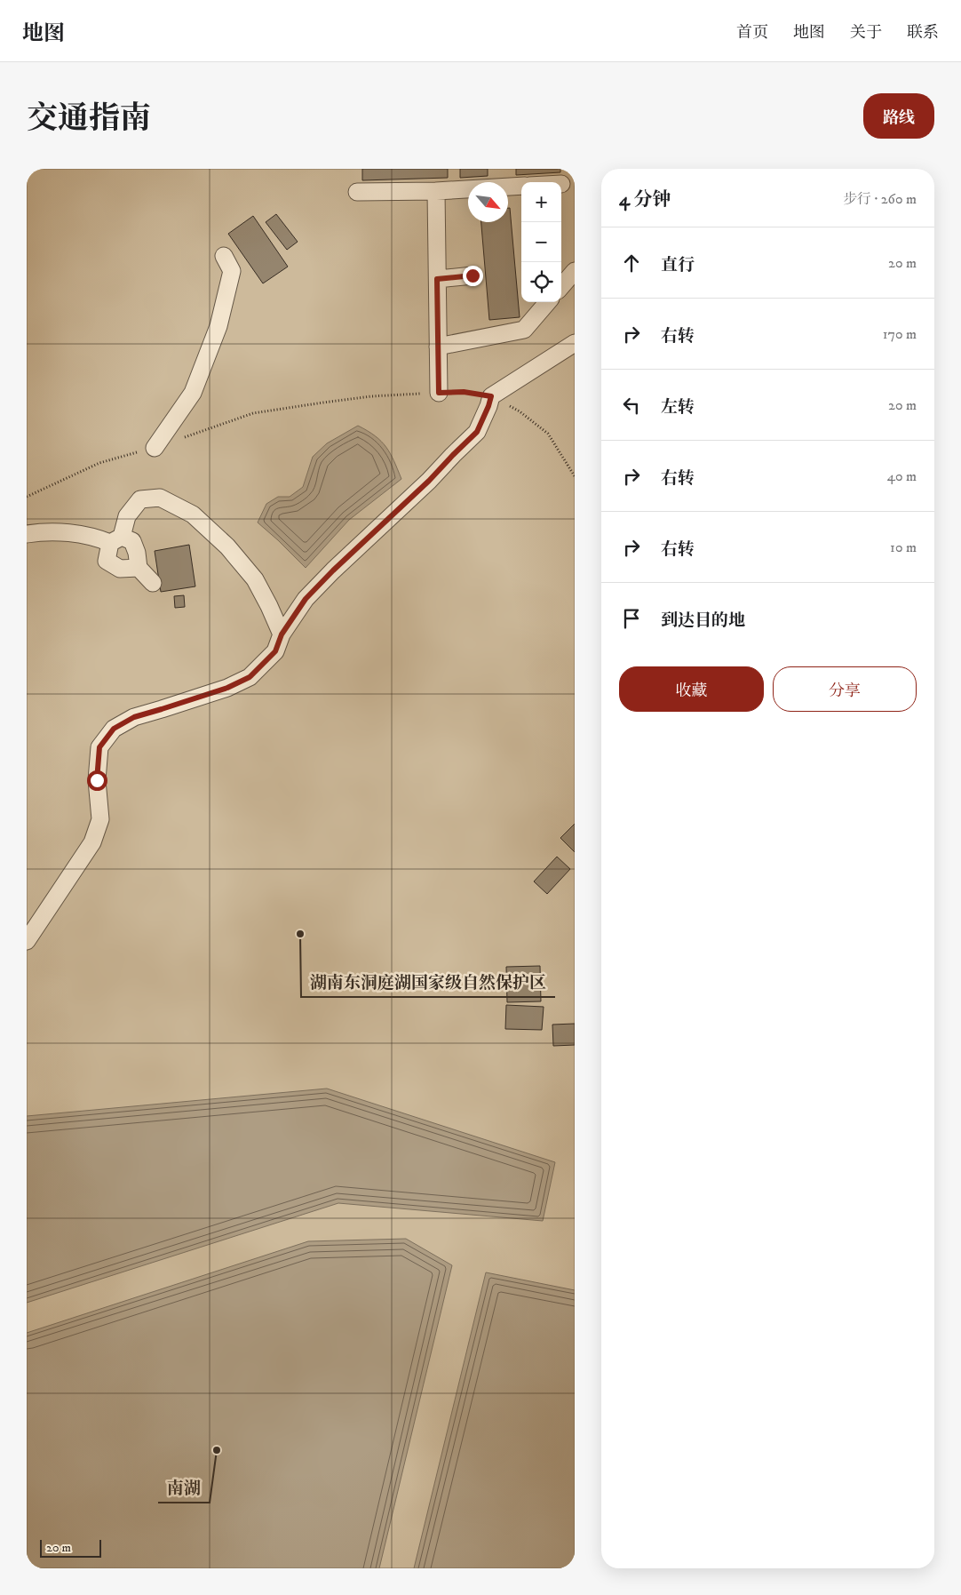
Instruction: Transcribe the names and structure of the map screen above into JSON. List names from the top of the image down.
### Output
{
  "places": ["湖南东洞庭湖国家级自然保护区", "南湖"],
  "scale_bar": "20 m",
  "north": "bottom right",
  "page": {
    "header": "地图",
    "nav": [
      "首页",
      "地图",
      "关于",
      "联系"
    ],
    "title": "交通指南",
    "buttons": [
      "路线",
      ["收藏", "分享"]
    ],
    "heading": ["4 分钟", "步行 · 260 m"],
    "map_buttons": ["+", "−"],
    "list": [
      ["直行", "20 m"],
      ["右转", "170 m"],
      ["左转", "20 m"],
      ["右转", "40 m"],
      ["右转", "10 m"],
      "到达目的地"
    ],
    "scale": "20 m"
  }
}
